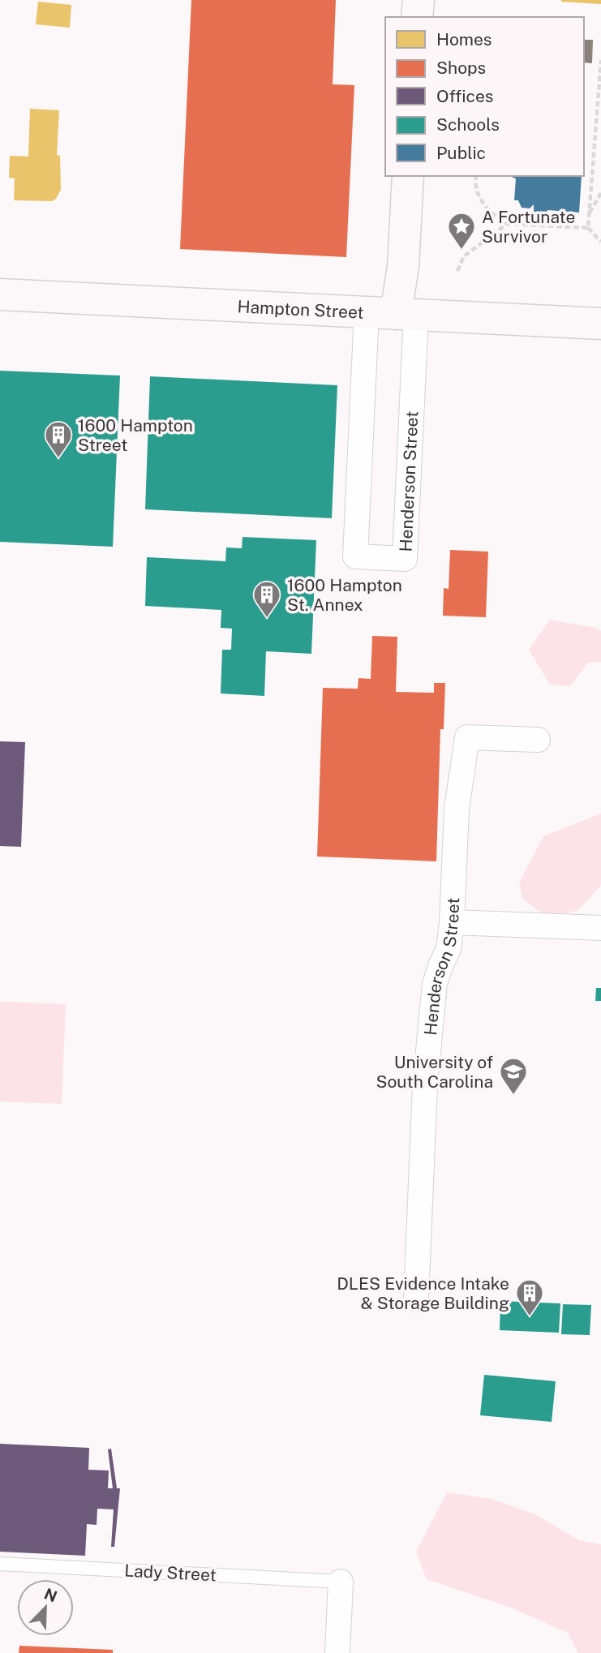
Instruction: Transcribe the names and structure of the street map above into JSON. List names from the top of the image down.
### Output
{
  "streets": {
    "street": ["Hampton Street", "Henderson Street"],
    "lane": ["Lady Street"]
  },
  "crossings": [
    ["Hampton Street", "Henderson Street"]
  ],
  "places": {
    "place": ["A Fortunate Survivor"],
    "building": ["1600 Hampton Street", "1600 Hampton St. Annex", "DLES Evidence Intake & Storage Building"],
    "school or university": ["University of South Carolina"]
  },
  "legend": [
    "Homes",
    "Shops",
    "Offices",
    "Schools",
    "Public"
  ],
  "north": "top right"
}
